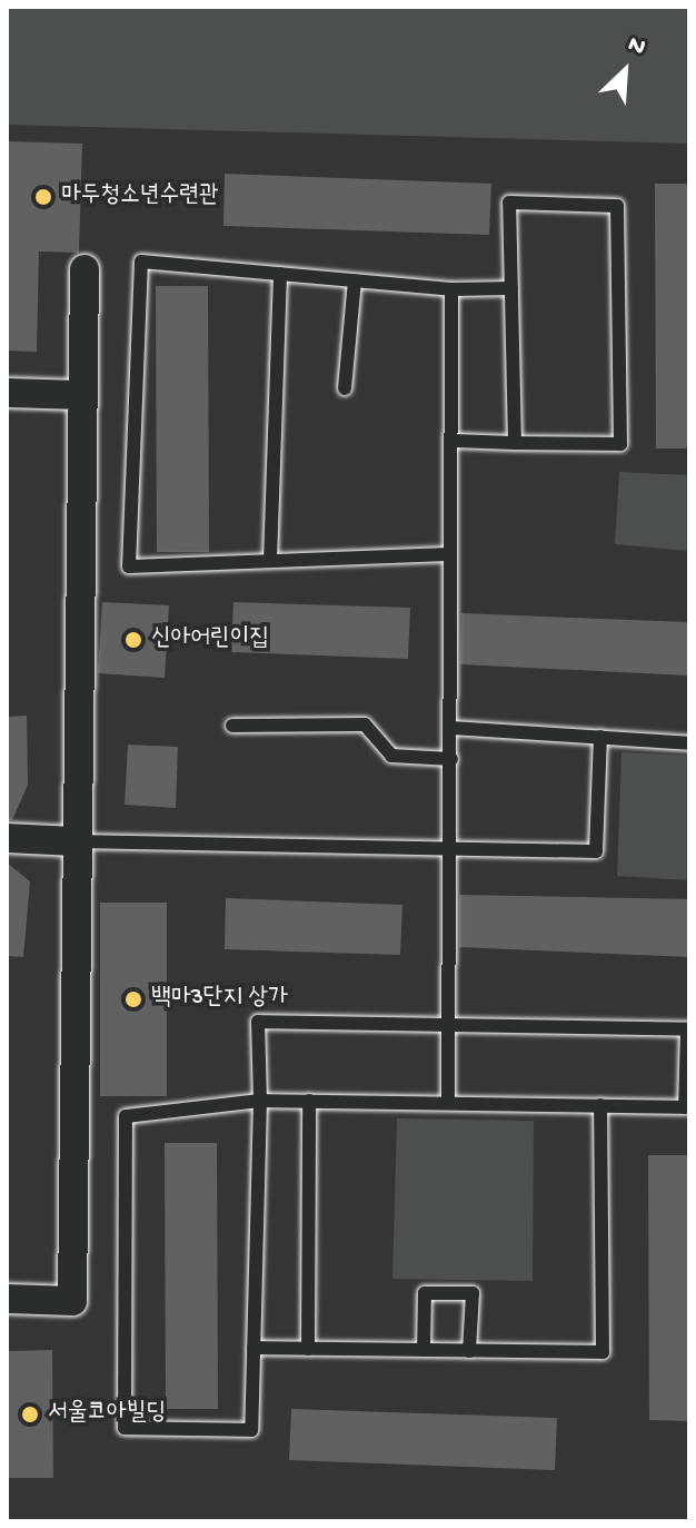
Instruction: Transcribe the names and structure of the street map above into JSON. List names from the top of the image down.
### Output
{
  "places": [
    "마두청소년수련관",
    "신아어린이집",
    "백마3단지 상가",
    "서울코아빌딩"
  ],
  "north": "top right"
}
